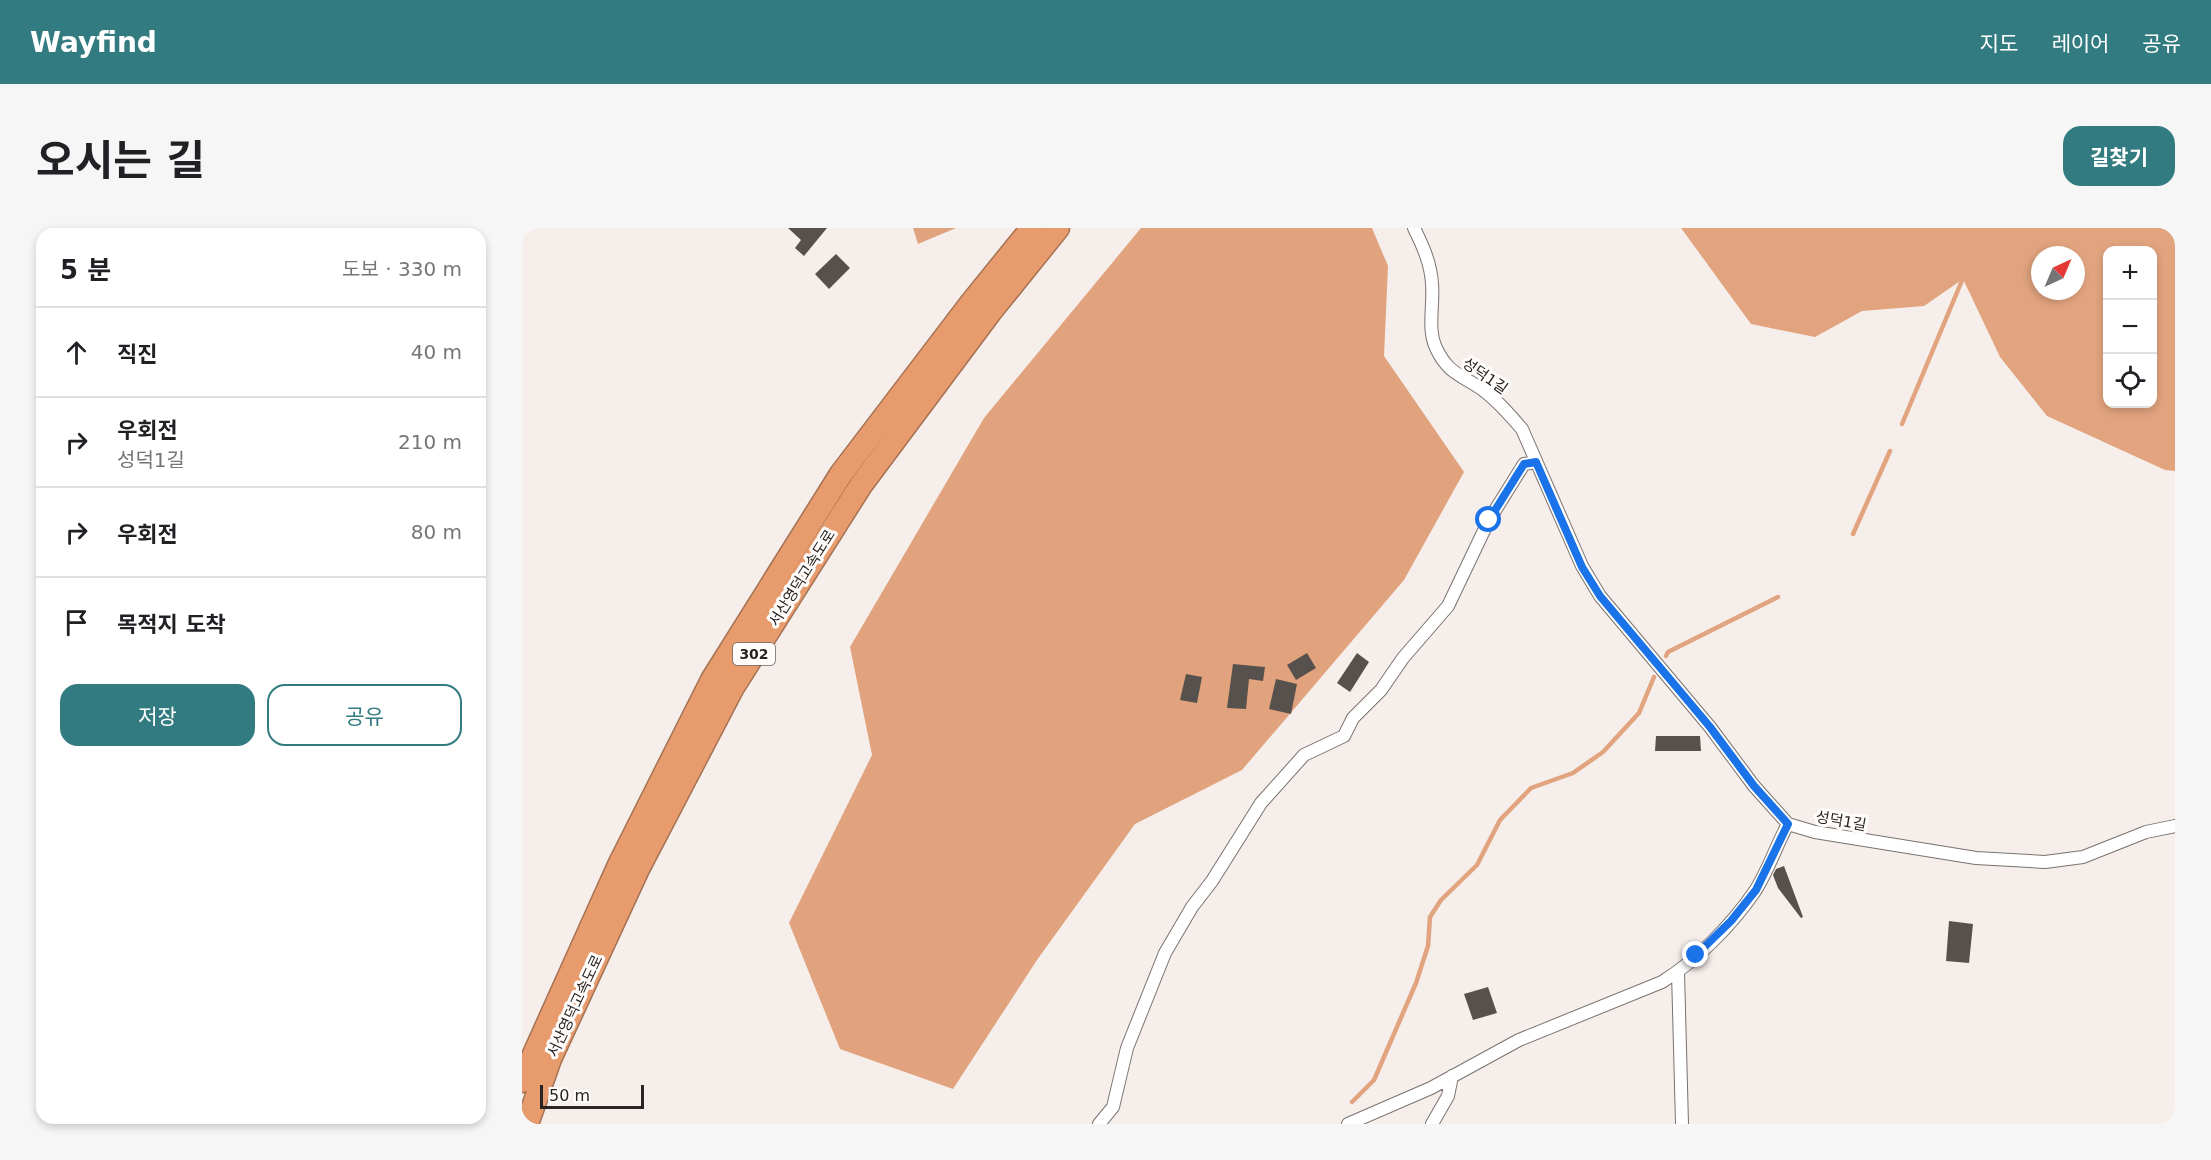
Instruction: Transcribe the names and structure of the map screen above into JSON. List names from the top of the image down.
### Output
{
  "streets": {
    "highway": ["서산영덕고속도로", "302"],
    "street": ["성덕1길"]
  },
  "scale_bar": "50 m",
  "north": "top right",
  "page": {
    "header": "Wayfind",
    "nav": ["지도", "레이어", "공유"],
    "title": "오시는 길",
    "buttons": [
      "길찾기",
      ["저장", "공유"]
    ],
    "heading": ["5 분", "도보 · 330 m"],
    "map_buttons": ["+", "−"],
    "list": [
      ["직진", "40 m"],
      ["우회전", "성덕1길", "210 m"],
      ["우회전", "80 m"],
      "목적지 도착"
    ],
    "scale": "50 m"
  }
}
